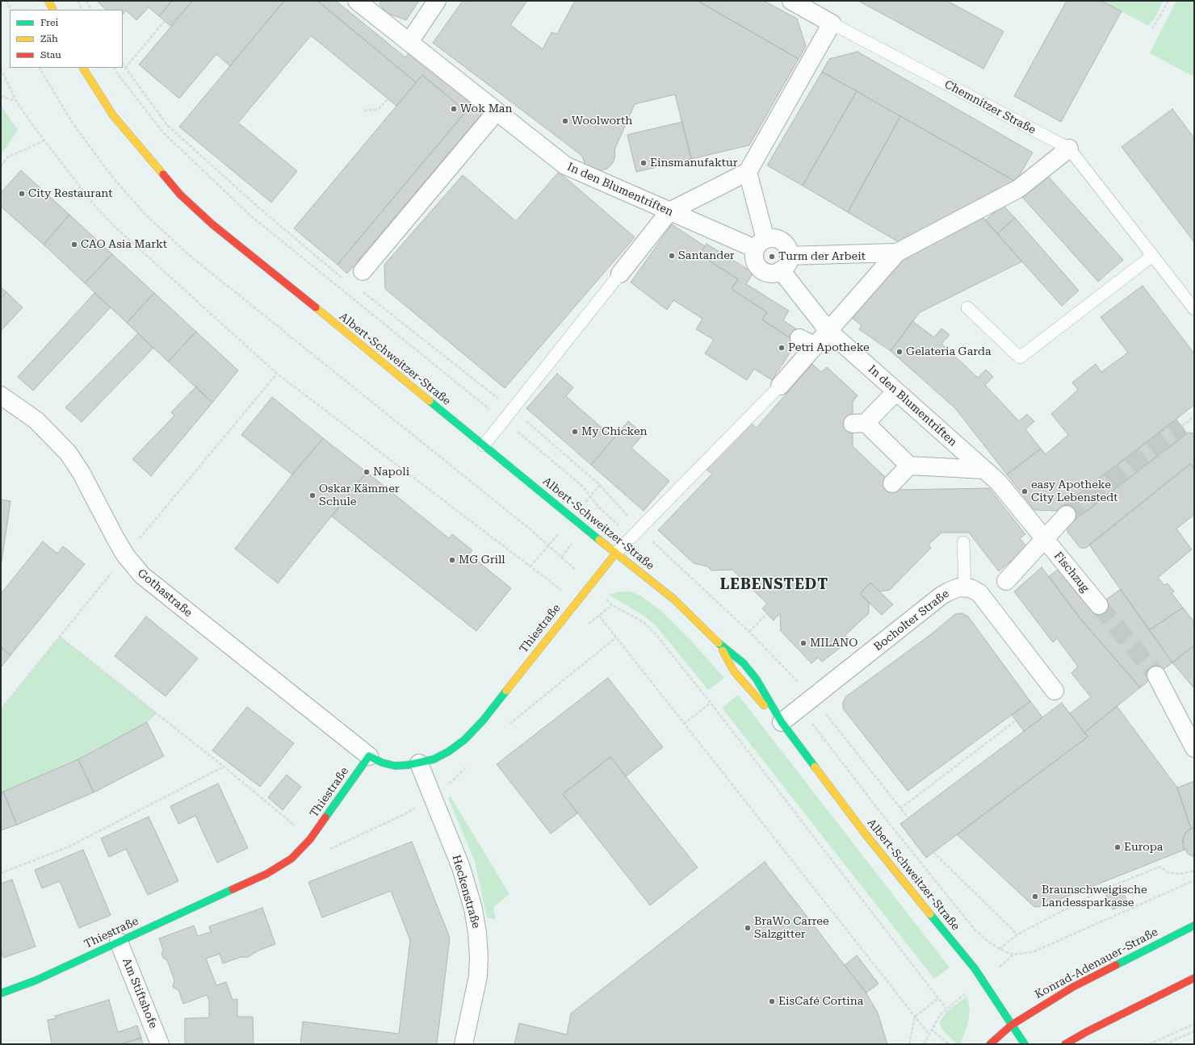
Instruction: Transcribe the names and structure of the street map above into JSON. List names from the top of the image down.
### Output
{
  "streets": {
    "street": [
      "Chemnitzer Straße",
      "In den Blumentriften",
      "Albert-Schweitzer-Straße",
      "Fischzug",
      "Gothastraße",
      "Bocholter Straße",
      "Thiestraße",
      "Heckenstraße",
      "Konrad-Adenauer-Straße",
      "Am Stiftshofe"
    ]
  },
  "crossings": [
    ["In den Blumentriften", "Fischzug"],
    ["Albert-Schweitzer-Straße", "Bocholter Straße"],
    ["Albert-Schweitzer-Straße", "Thiestraße"],
    ["Albert-Schweitzer-Straße", "Konrad-Adenauer-Straße"],
    ["Gothastraße", "Thiestraße"],
    ["Thiestraße", "Heckenstraße"],
    ["Thiestraße", "Am Stiftshofe"]
  ],
  "districts": ["LEBENSTEDT"],
  "places": [
    "Wok Man",
    "Woolworth",
    "Einsmanufaktur",
    "City Restaurant",
    "CAO Asia Markt",
    "Santander",
    "Turm der Arbeit",
    "Petri Apotheke",
    "Gelateria Garda",
    "My Chicken",
    "Napoli",
    "easy Apotheke City Lebenstedt",
    "Oskar Kämmer Schule",
    "MG Grill",
    "MILANO",
    "Europa",
    "Braunschweigische Landessparkasse",
    "BraWo Carree Salzgitter",
    "EisCafé Cortina"
  ],
  "legend": ["Frei", "Zäh", "Stau"]
}
